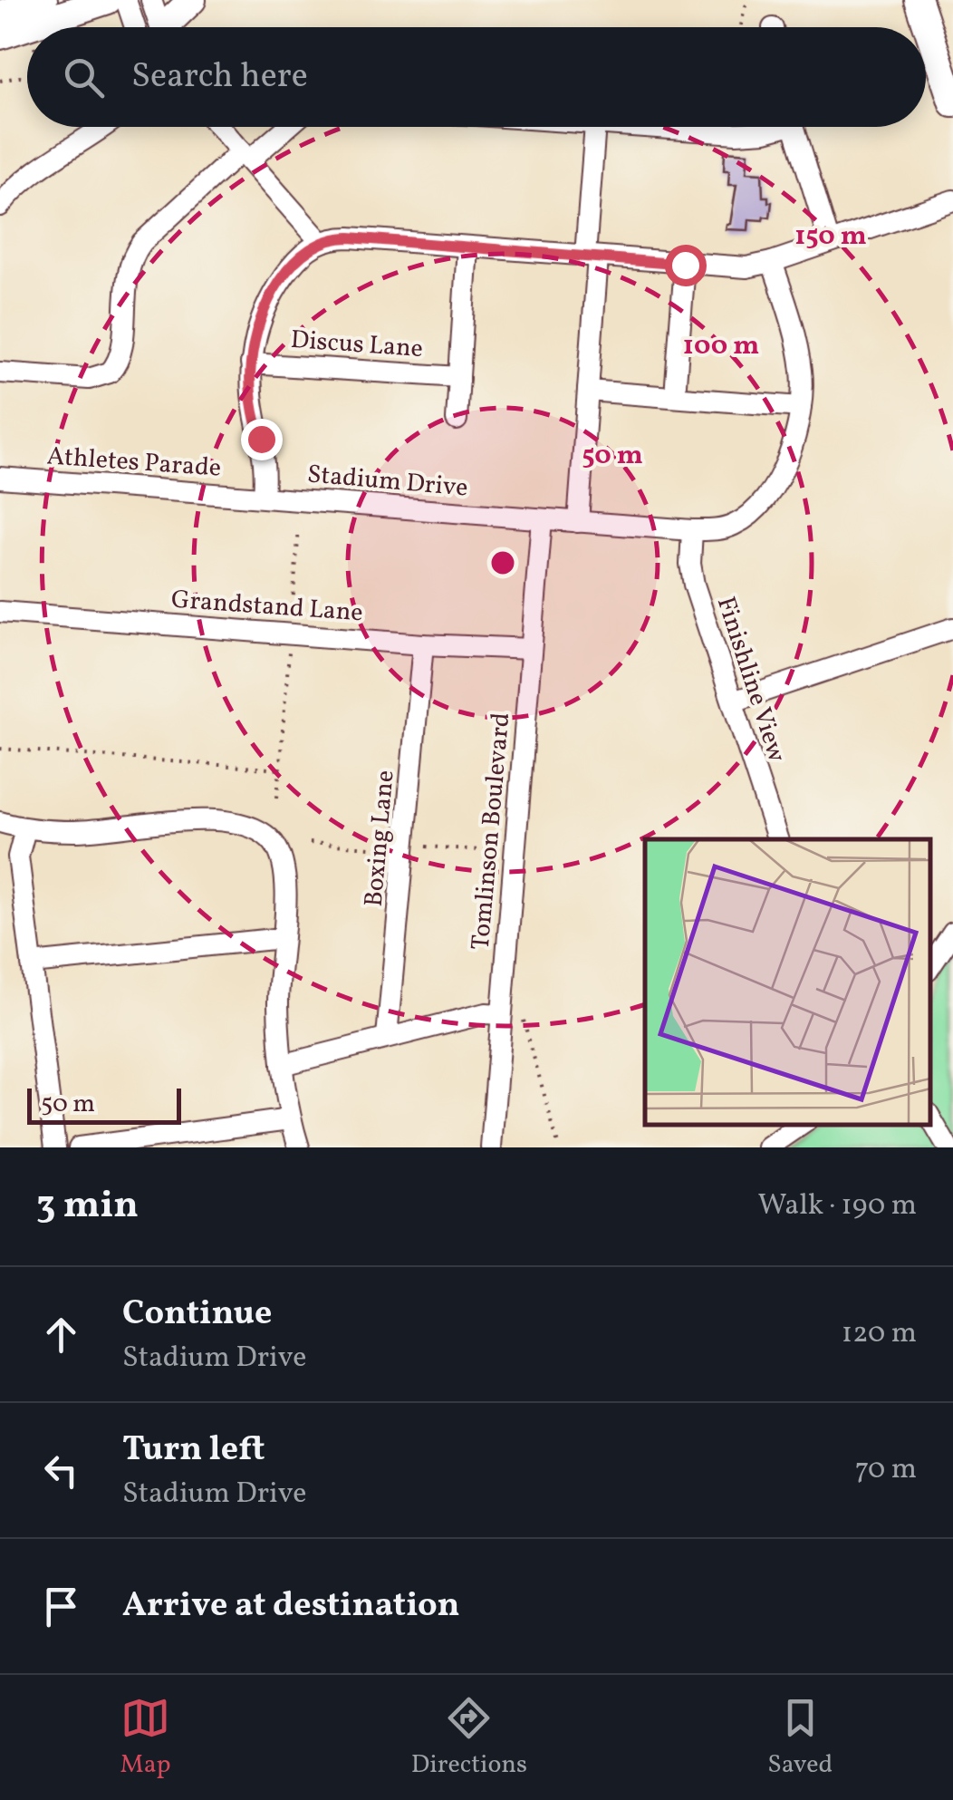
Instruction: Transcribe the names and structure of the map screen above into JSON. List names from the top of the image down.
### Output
{
  "streets": {
    "street": [
      "Discus Lane",
      "Athletes Parade",
      "Stadium Drive",
      "Grandstand Lane",
      "Finishline View",
      "Tomlinson Boulevard",
      "Boxing Lane"
    ]
  },
  "crossings": [
    ["Athletes Parade", "Stadium Drive"],
    ["Stadium Drive", "Finishline View"],
    ["Stadium Drive", "Tomlinson Boulevard"],
    ["Grandstand Lane", "Tomlinson Boulevard"],
    ["Grandstand Lane", "Boxing Lane"]
  ],
  "scale_bar": "50 m",
  "page": {
    "search": "Search here",
    "scale": "50 m",
    "heading": ["3 min", "Walk · 190 m"],
    "list": [
      ["Continue", "Stadium Drive", "120 m"],
      ["Turn left", "Stadium Drive", "70 m"],
      "Arrive at destination"
    ],
    "nav": ["Map", "Directions", "Saved"]
  },
  "rings": ["150 m", "100 m", "50 m"]
}
